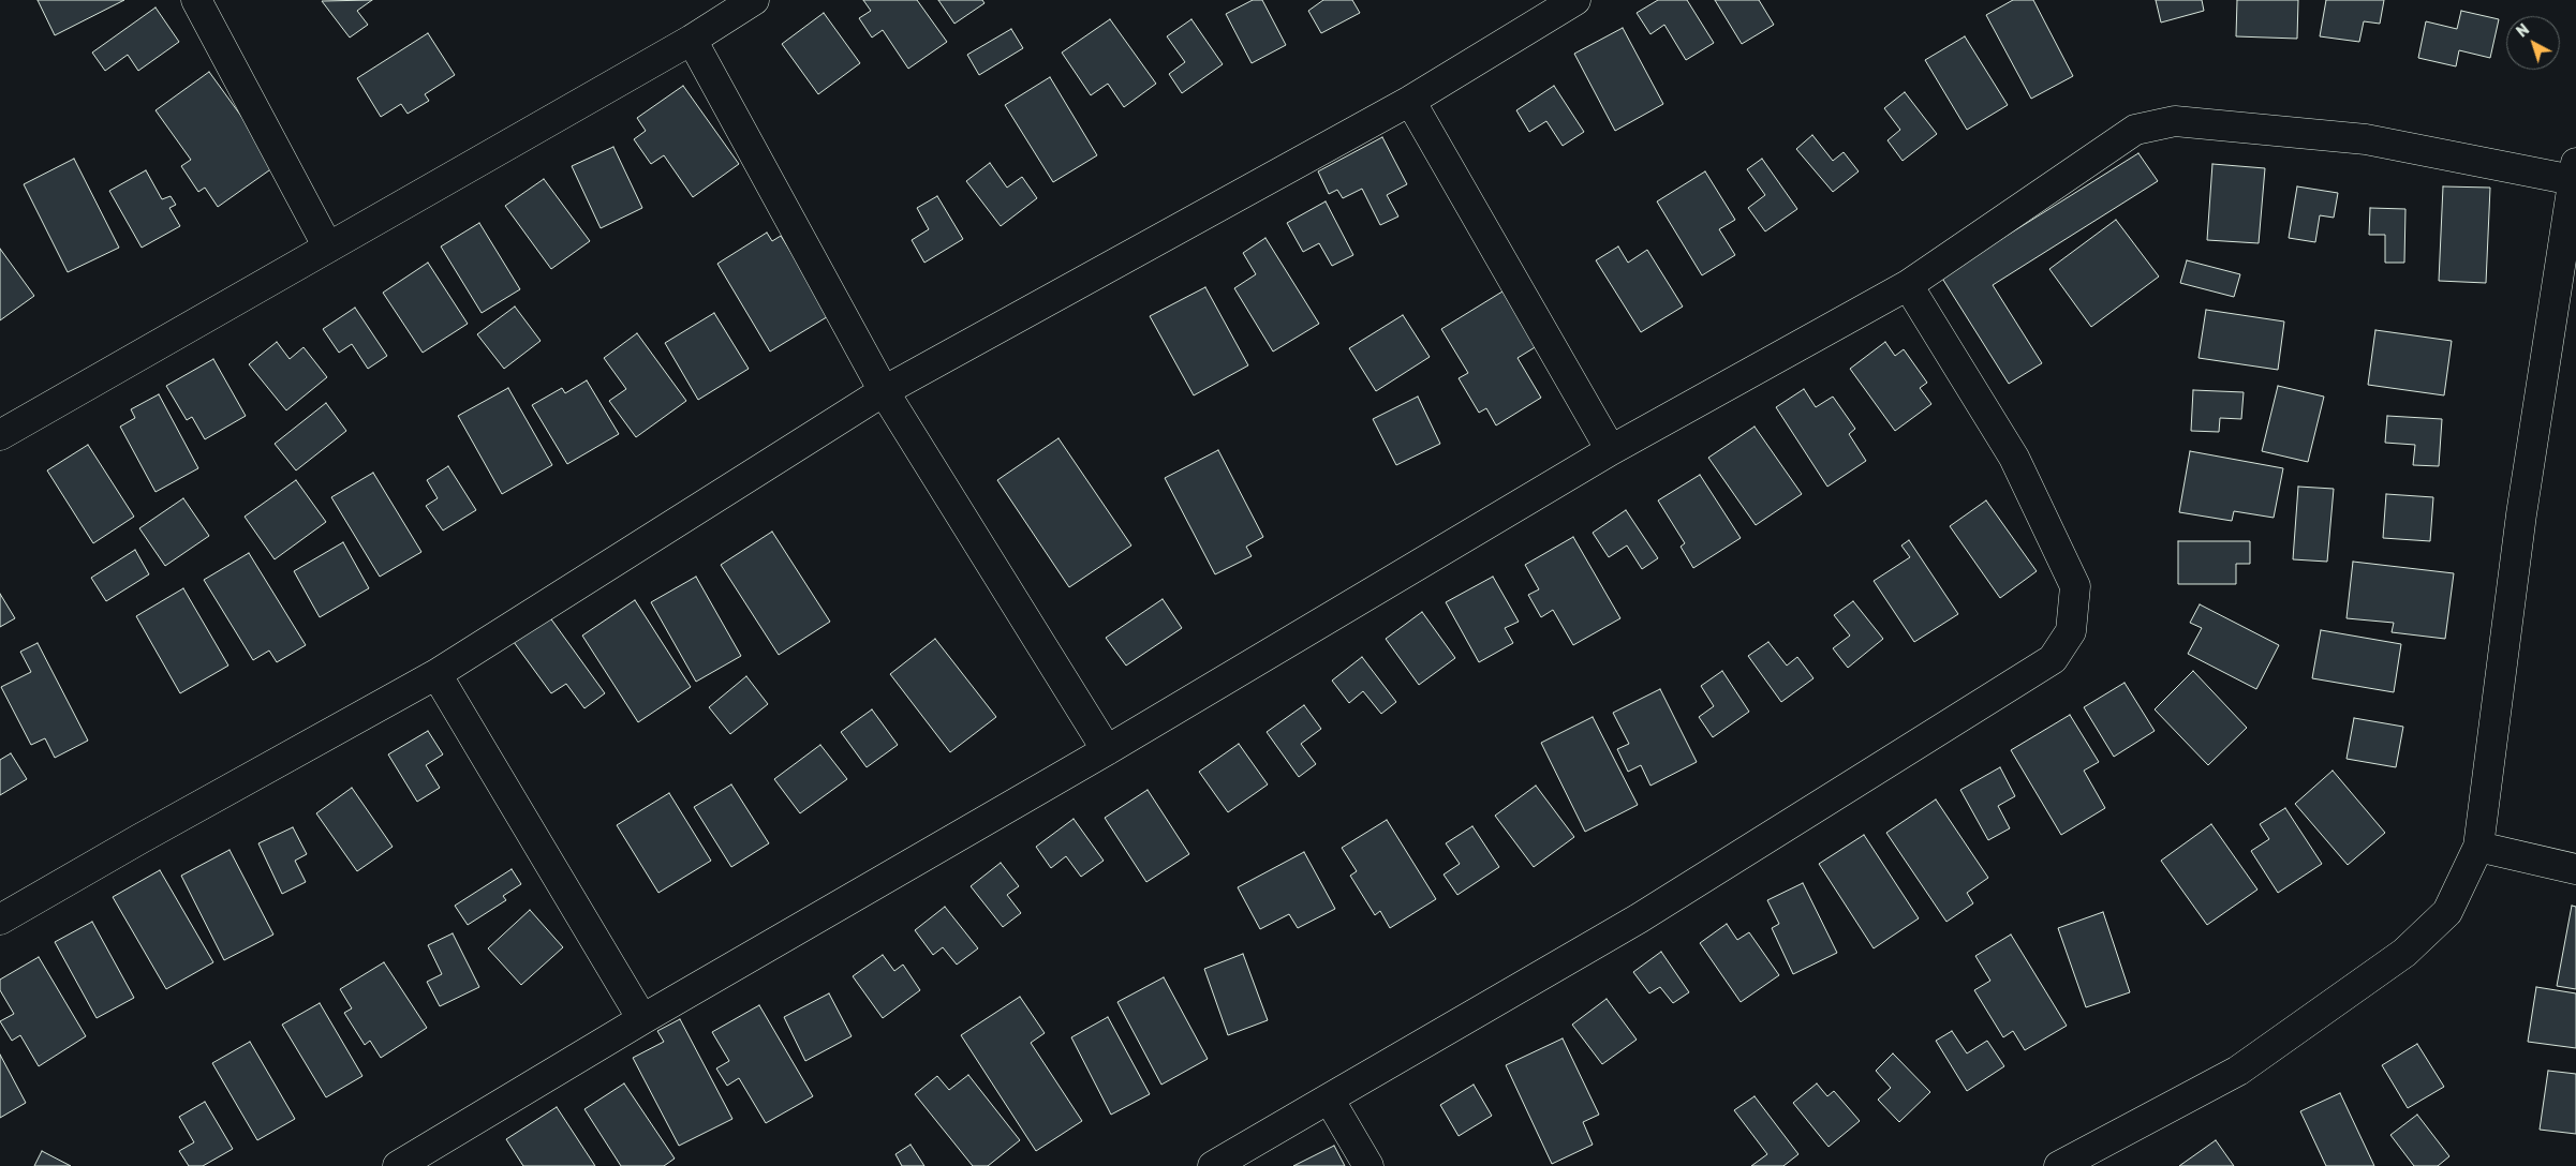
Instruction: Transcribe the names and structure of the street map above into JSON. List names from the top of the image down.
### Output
{
  "north": "top left"
}
